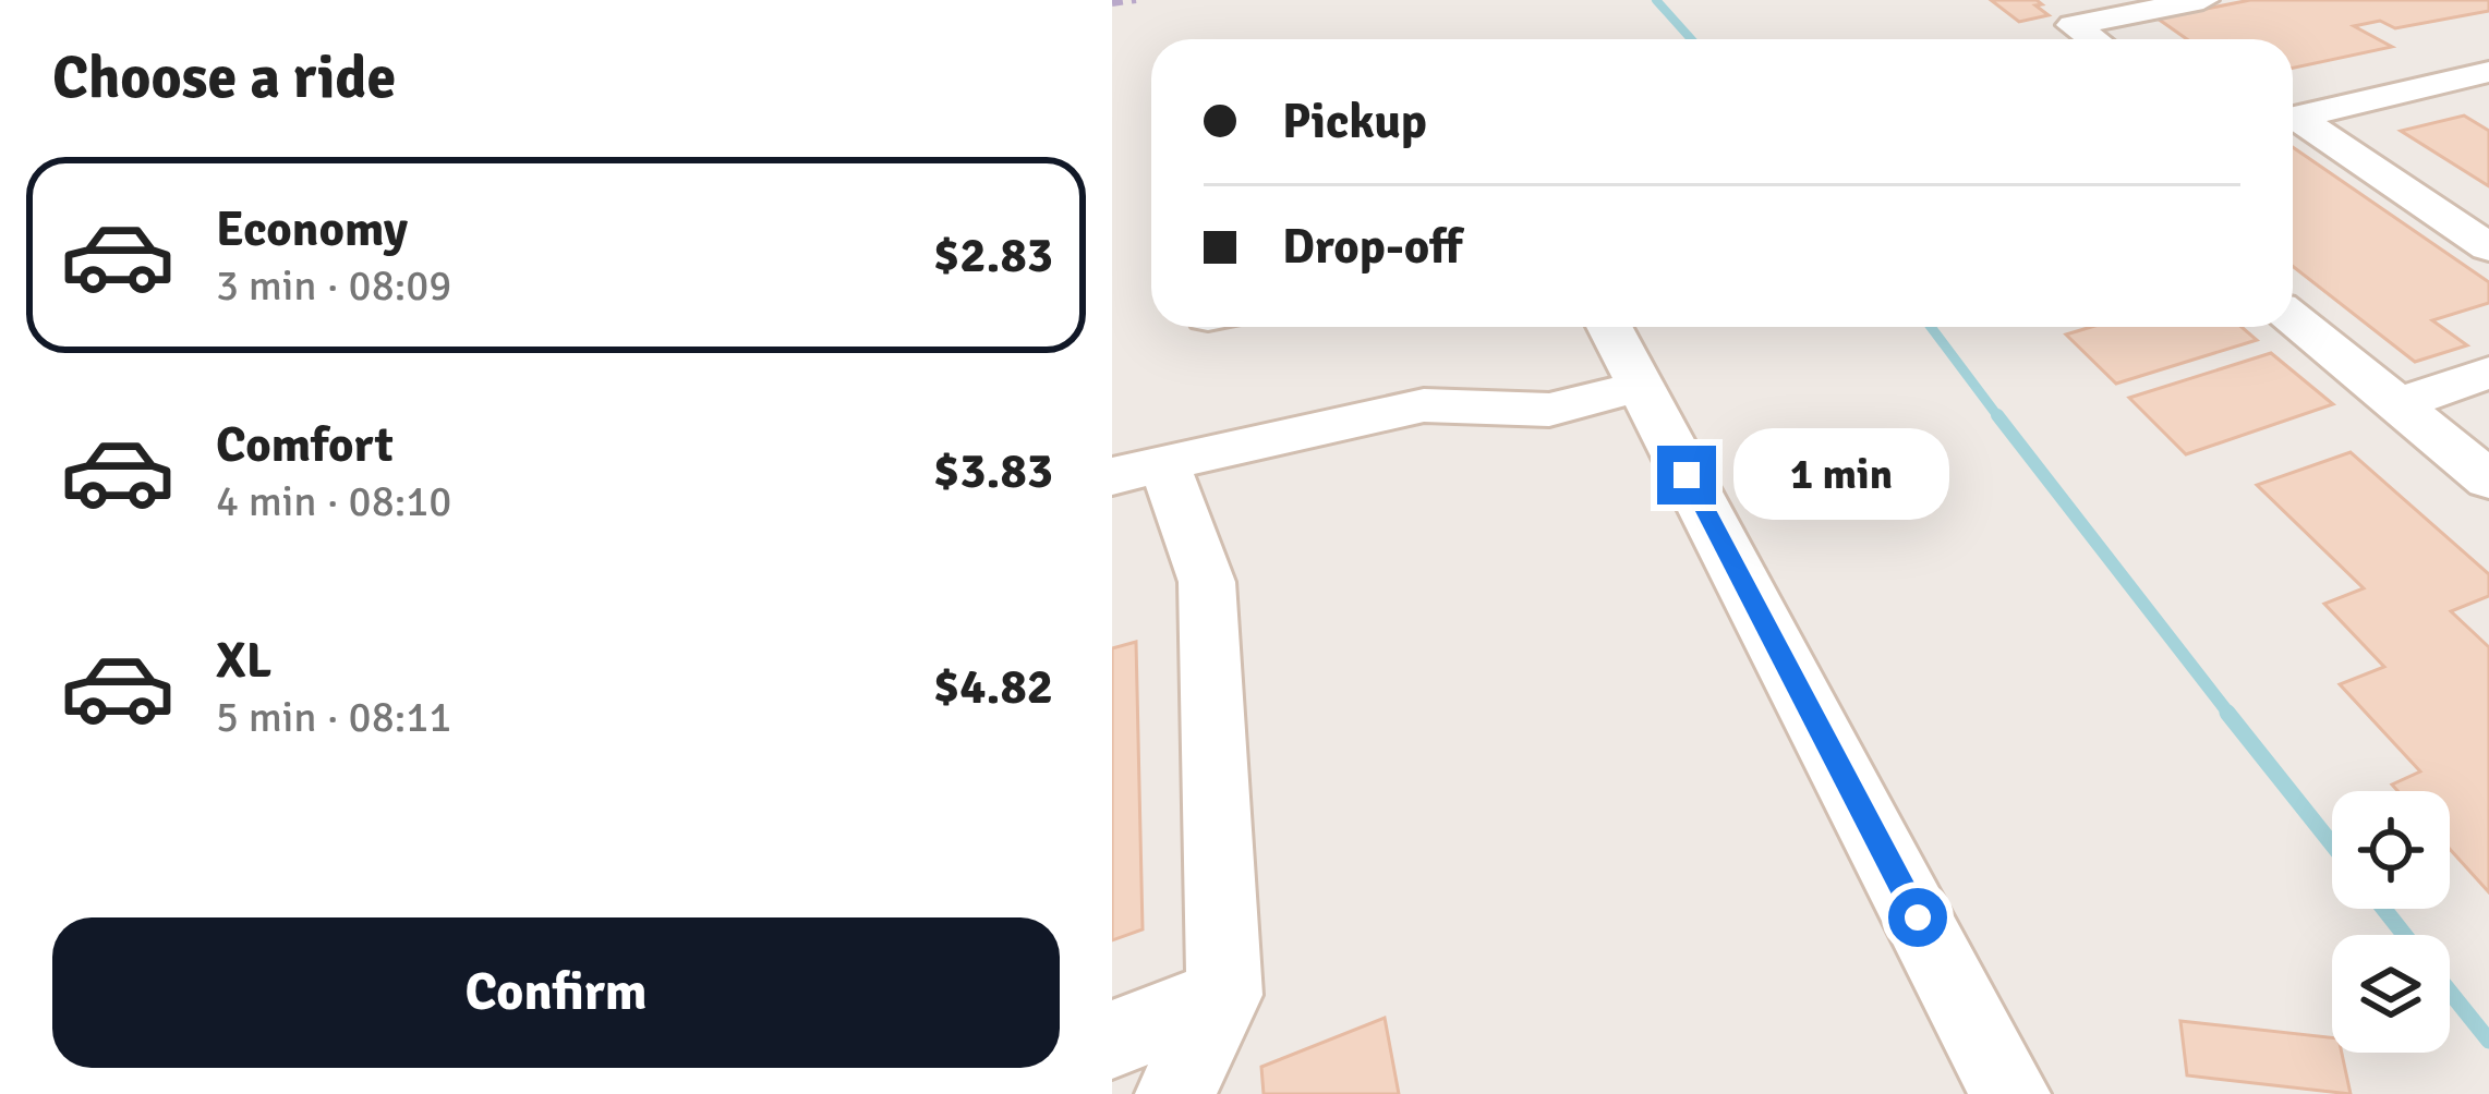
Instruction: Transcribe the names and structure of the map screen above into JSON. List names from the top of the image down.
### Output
{
  "page": {
    "heading": "Choose a ride",
    "banner": ["Pickup", "Drop-off"],
    "list": [
      {
        "name": "Economy",
        "note": "3 min · 08:09",
        "value": "$2.83"
      },
      {
        "name": "Comfort",
        "note": "4 min · 08:10",
        "value": "$3.83"
      },
      {
        "name": "XL",
        "note": "5 min · 08:11",
        "value": "$4.82"
      }
    ],
    "bubble": "1 min",
    "buttons": "Confirm"
  }
}
